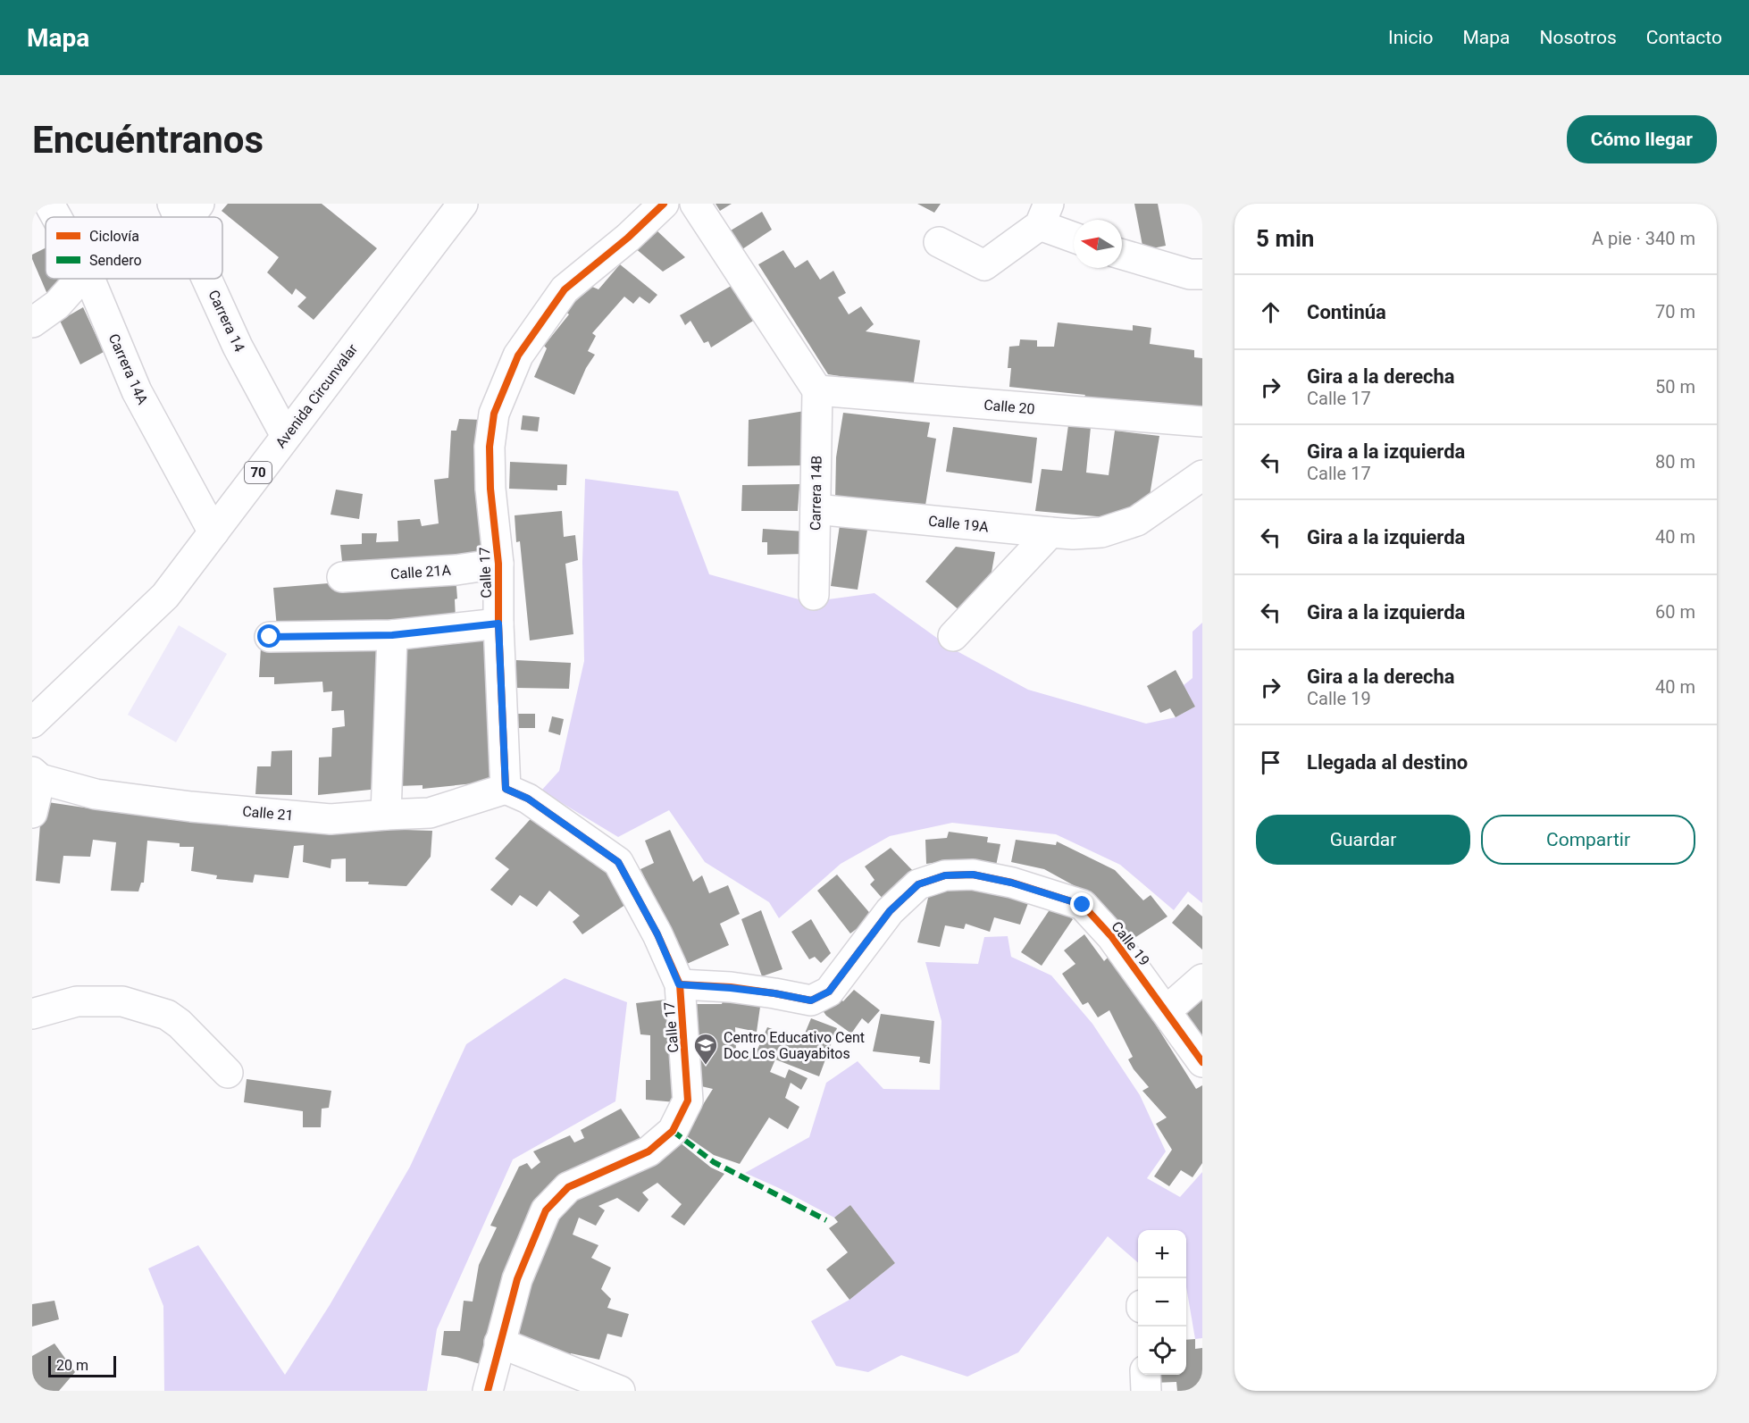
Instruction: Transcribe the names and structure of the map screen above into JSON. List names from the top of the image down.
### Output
{
  "streets": {
    "street": [
      "Carrera 14",
      "Carrera 14A",
      "Avenida Circunvalar",
      "Calle 20",
      "70",
      "Carrera 14B",
      "Calle 19A",
      "Calle 21A",
      "Calle 17",
      "Calle 21",
      "Calle 19"
    ]
  },
  "crossings": [
    ["Carrera 14", "Avenida Circunvalar"],
    ["Carrera 14A", "Avenida Circunvalar"],
    ["Calle 20", "Carrera 14B"],
    ["Carrera 14B", "Calle 19A"],
    ["Calle 21A", "Calle 17"],
    ["Calle 17", "Calle 21"],
    ["Calle 17", "Calle 19"]
  ],
  "places": {
    "school or university": ["Centro Educativo Cent Doc Los Guayabitos"]
  },
  "legend": ["Ciclovía", "Sendero"],
  "scale_bar": "20 m",
  "north": "left",
  "page": {
    "header": "Mapa",
    "nav": [
      "Inicio",
      "Mapa",
      "Nosotros",
      "Contacto"
    ],
    "buttons": [
      "Cómo llegar",
      ["Guardar", "Compartir"]
    ],
    "title": "Encuéntranos",
    "heading": ["5 min", "A pie · 340 m"],
    "list": [
      ["Continúa", "70 m"],
      ["Gira a la derecha", "Calle 17", "50 m"],
      ["Gira a la izquierda", "Calle 17", "80 m"],
      ["Gira a la izquierda", "40 m"],
      ["Gira a la izquierda", "60 m"],
      ["Gira a la derecha", "Calle 19", "40 m"],
      "Llegada al destino"
    ],
    "map_buttons": ["+", "−"],
    "scale": "20 m"
  }
}
